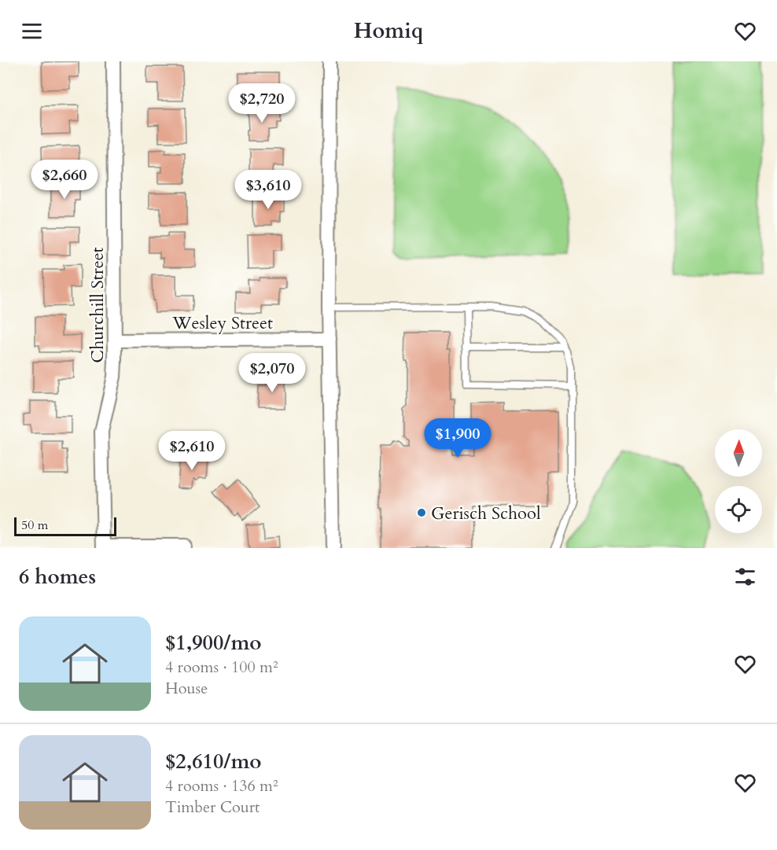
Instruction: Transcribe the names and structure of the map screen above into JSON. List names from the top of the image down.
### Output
{
  "streets": {
    "street": ["Churchill Street", "Wesley Street"]
  },
  "crossings": [
    ["Churchill Street", "Wesley Street"]
  ],
  "places": ["Gerisch School"],
  "scale_bar": "50 m",
  "north": "top",
  "page": {
    "header": "Homiq",
    "price": [
      "$2,720",
      "$2,660",
      "$3,610",
      "$2,070",
      "$1,900",
      "$2,610"
    ],
    "scale": "50 m",
    "heading": "6 homes",
    "list": [
      {
        "name": "$1,900/mo",
        "note": "4 rooms · 100 m² · House"
      },
      {
        "name": "$2,610/mo",
        "note": "4 rooms · 136 m² · Timber Court"
      }
    ]
  }
}
